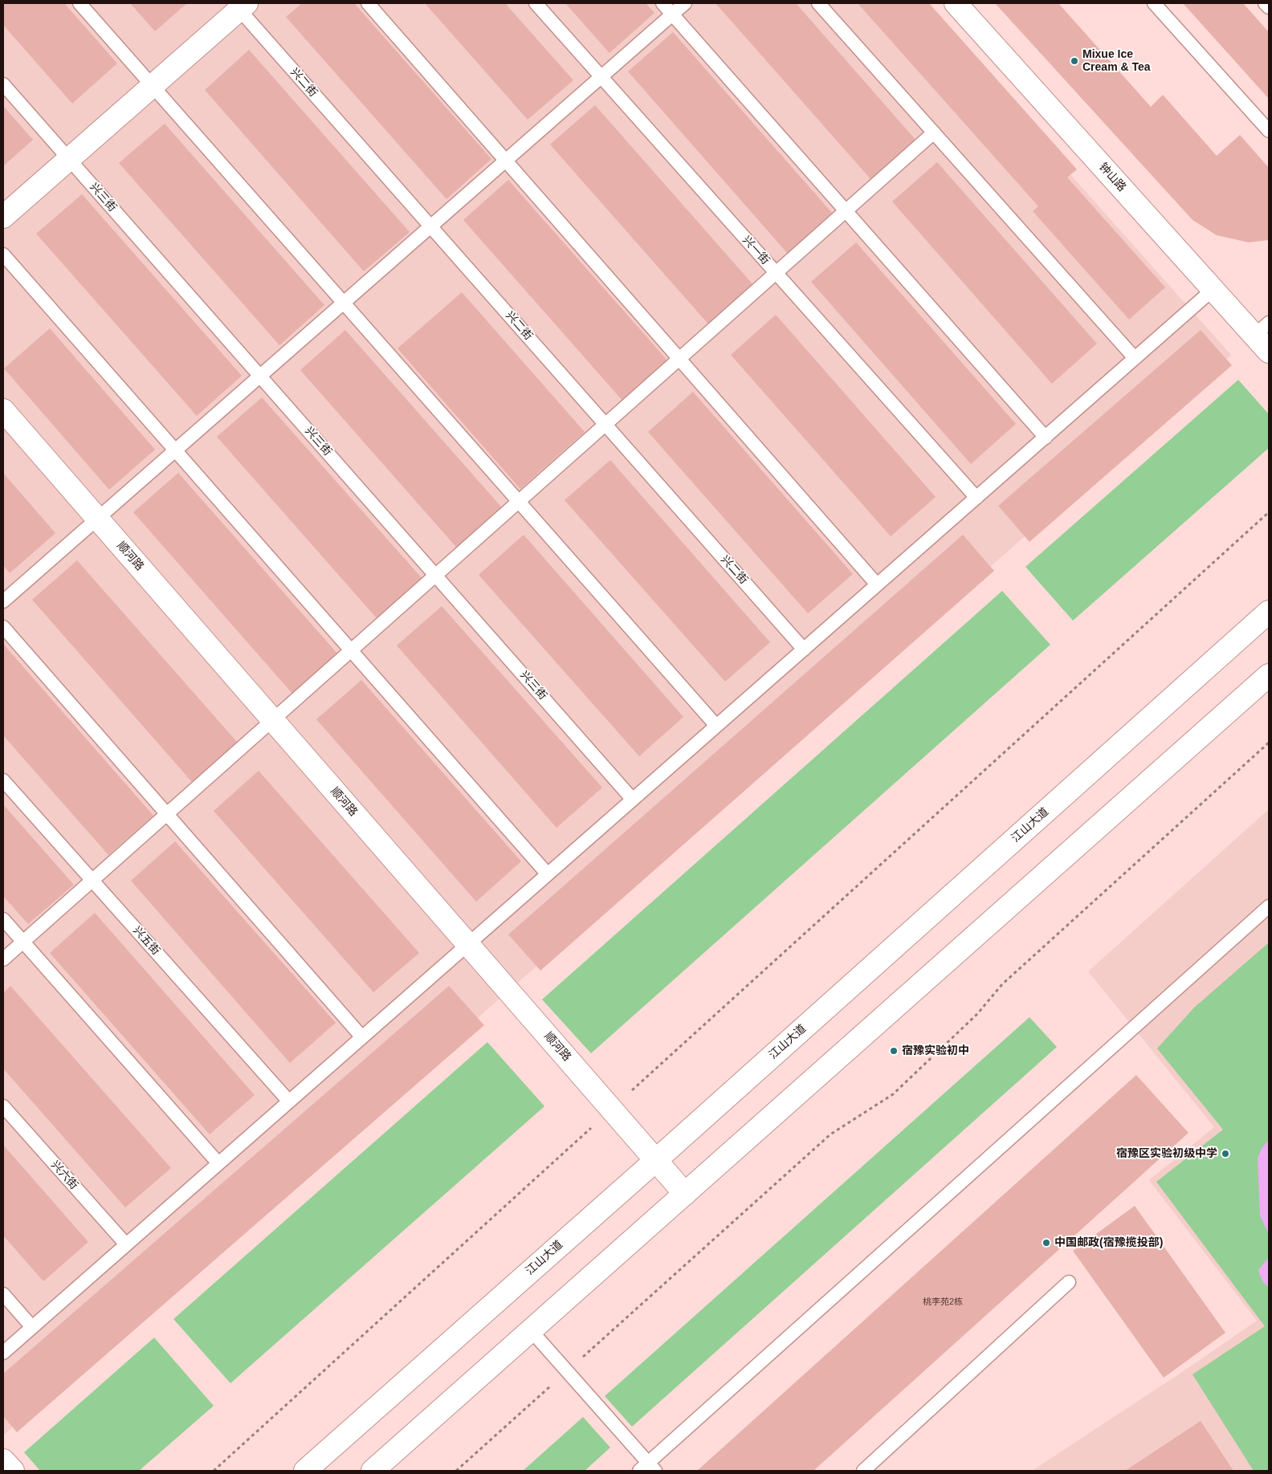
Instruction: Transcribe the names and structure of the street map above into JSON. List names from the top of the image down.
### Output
{
  "streets": {
    "main road": ["钟山路", "顺河路", "江山大道"],
    "lane": [
      "兴二街",
      "兴三街",
      "兴一街",
      "兴五街",
      "兴六街"
    ]
  },
  "crossings": [
    ["顺河路", "江山大道"]
  ],
  "places": [
    "Mixue Ice Cream & Tea",
    "宿豫实验初中",
    "宿豫区实验初级中学",
    "中国邮政(宿豫揽投部)"
  ],
  "house_numbers": ["桃李苑2栋"]
}
